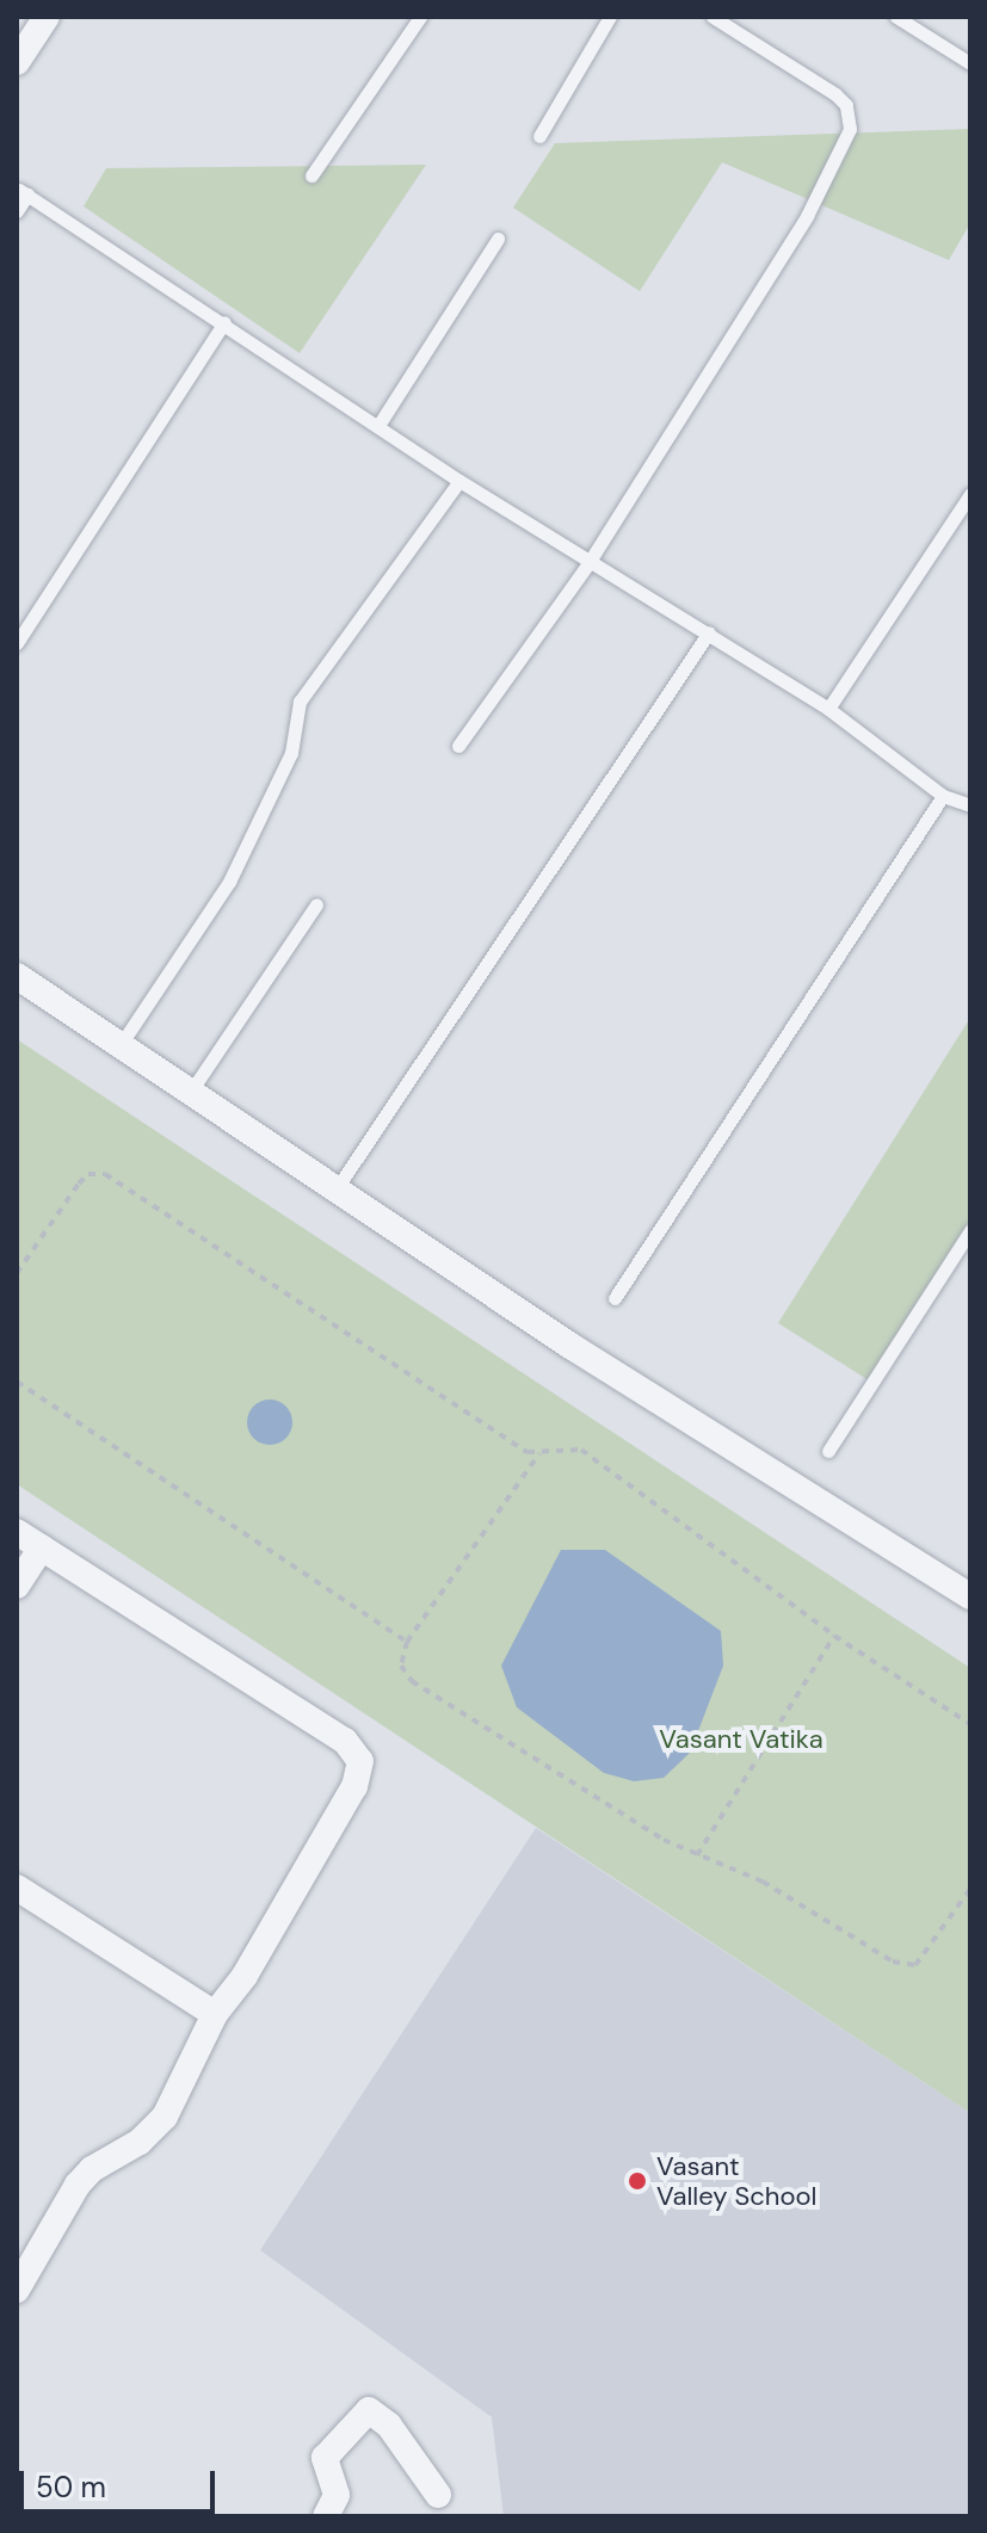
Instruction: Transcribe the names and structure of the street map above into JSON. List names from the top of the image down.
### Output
{
  "parks": ["Vasant Vatika"],
  "places": ["Vasant Valley School"],
  "scale_bar": "50 m"
}
